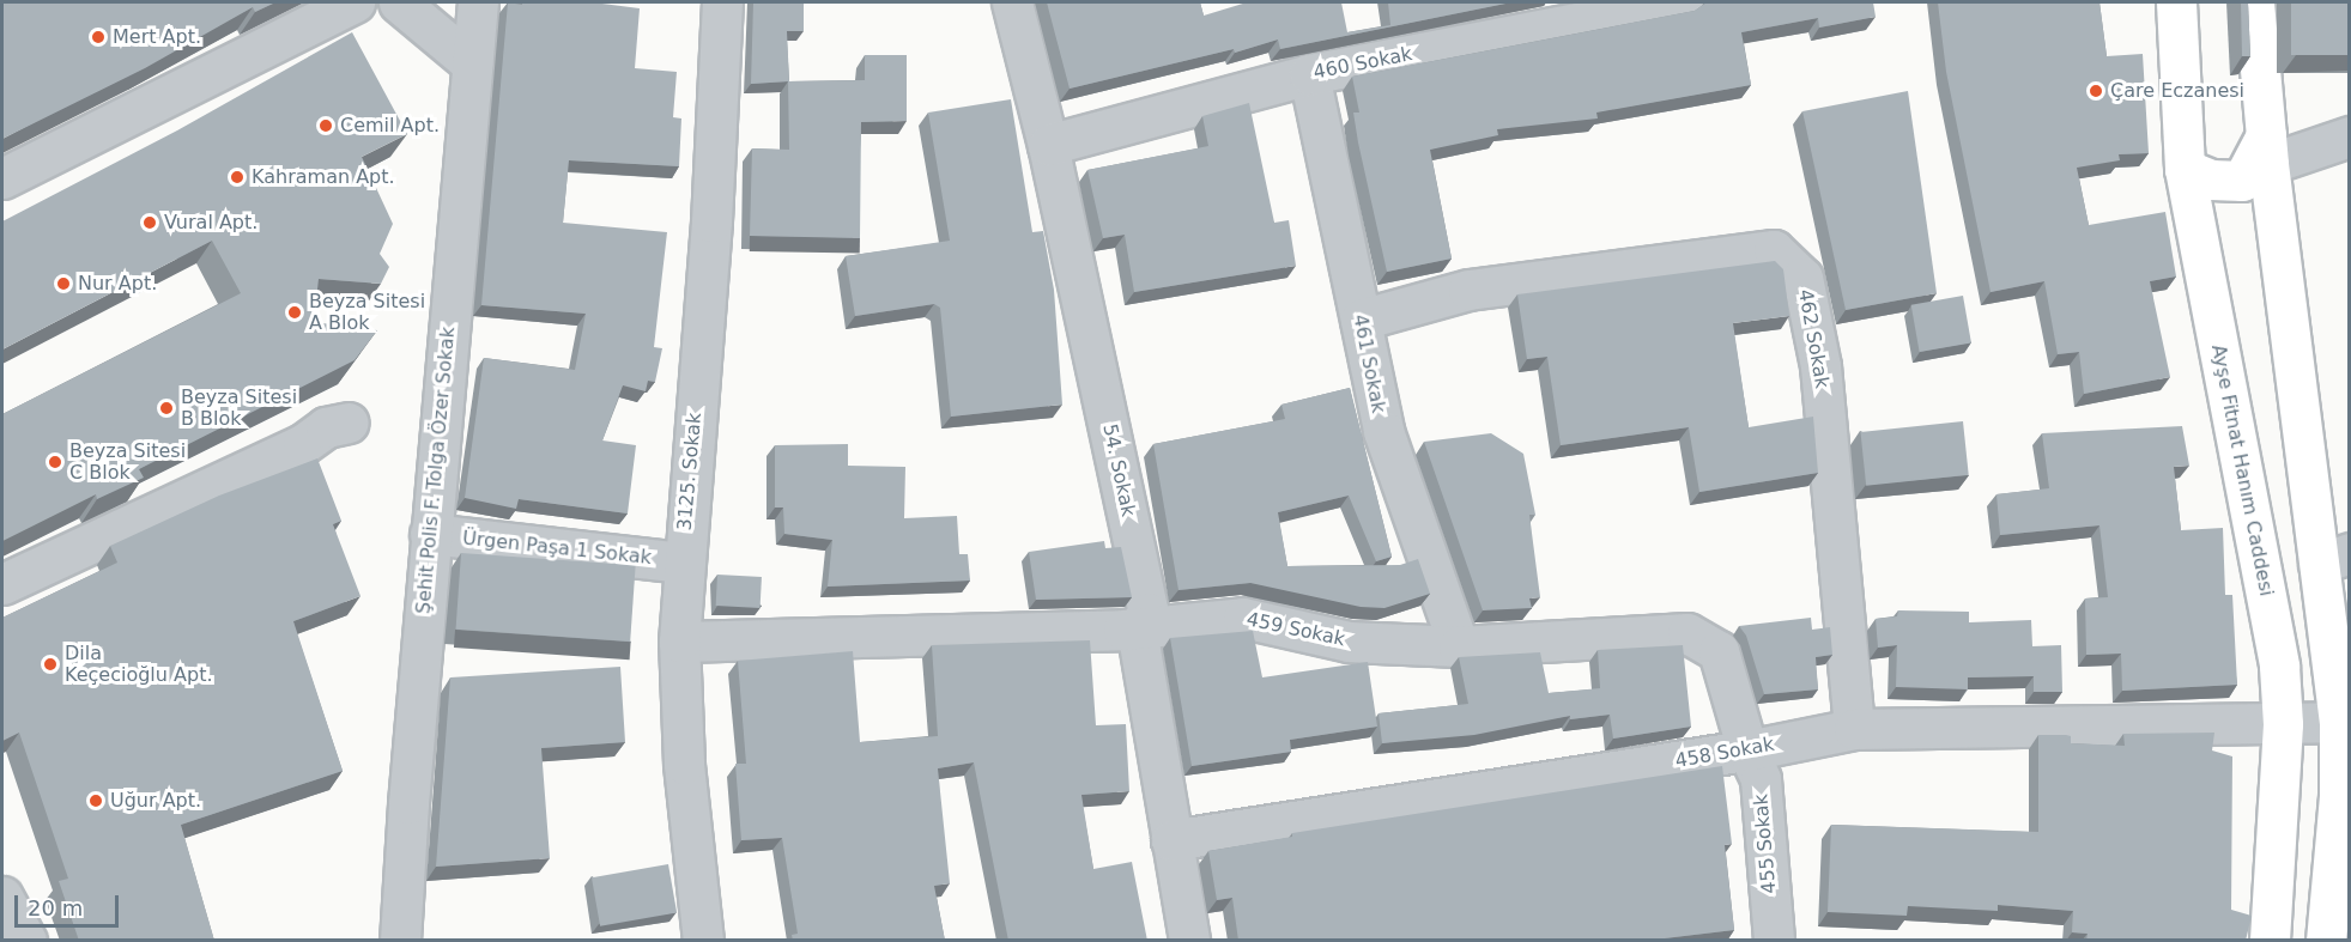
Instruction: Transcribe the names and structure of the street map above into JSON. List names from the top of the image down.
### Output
{
  "streets": {
    "main road": ["Ayşe Fitnat Hanım Caddesi"],
    "street": [
      "460 Sokak",
      "462 Sokak",
      "461 Sokak",
      "Şehit Polis F. Tolga Özer Sokak",
      "54. Sokak",
      "3125. Sokak",
      "Ürgen Paşa 1 Sokak",
      "459 Sokak",
      "458 Sokak",
      "455 Sokak"
    ]
  },
  "crossings": [
    ["460 Sokak", "461 Sokak"],
    ["460 Sokak", "54. Sokak"],
    ["462 Sokak", "461 Sokak"],
    ["462 Sokak", "458 Sokak"],
    ["461 Sokak", "459 Sokak"],
    ["Şehit Polis F. Tolga Özer Sokak", "Ürgen Paşa 1 Sokak"],
    ["54. Sokak", "459 Sokak"],
    ["54. Sokak", "458 Sokak"],
    ["Ayşe Fitnat Hanım Caddesi", "458 Sokak"],
    ["3125. Sokak", "Ürgen Paşa 1 Sokak"],
    ["3125. Sokak", "459 Sokak"],
    ["459 Sokak", "458 Sokak"],
    ["459 Sokak", "455 Sokak"],
    ["458 Sokak", "455 Sokak"]
  ],
  "places": [
    "Mert Apt.",
    "Çare Eczanesi",
    "Cemil Apt.",
    "Kahraman Apt.",
    "Vural Apt.",
    "Nur Apt.",
    "Beyza Sitesi A Blok",
    "Beyza Sitesi B Blok",
    "Beyza Sitesi C Blok",
    "Dila Keçecioğlu Apt.",
    "Uğur Apt."
  ],
  "scale_bar": "20 m"
}
